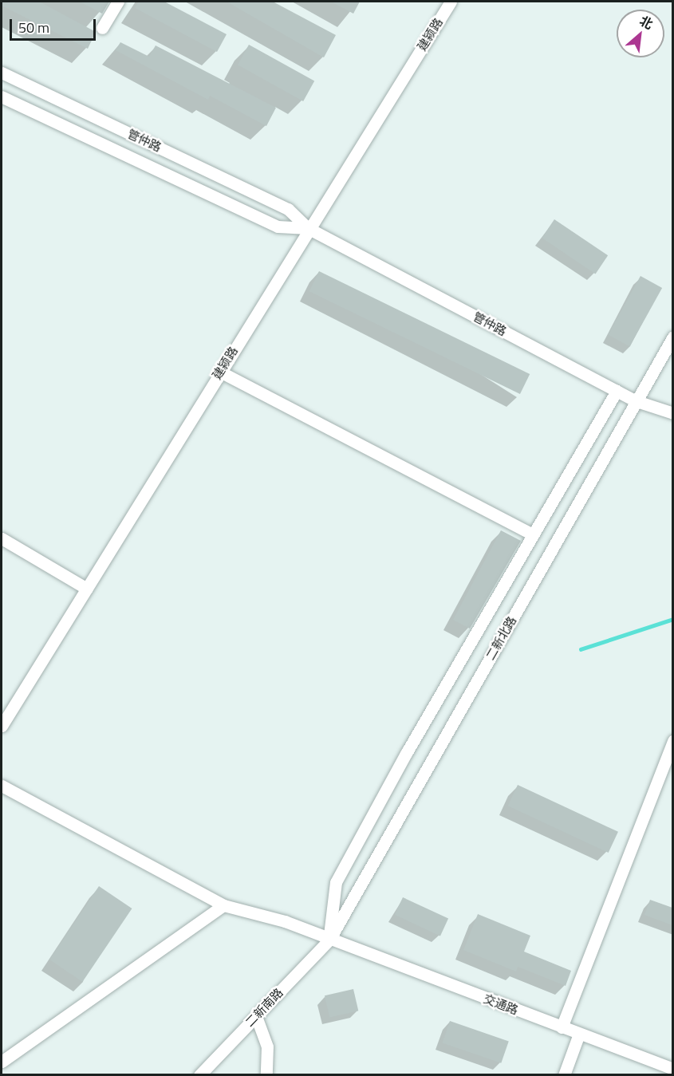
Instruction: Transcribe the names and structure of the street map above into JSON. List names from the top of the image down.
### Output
{
  "streets": {
    "street": [
      "建颍路",
      "管仲路",
      "二新北路",
      "交通路",
      "二新南路"
    ]
  },
  "crossings": [
    ["建颍路", "管仲路"],
    ["管仲路", "二新北路"],
    ["二新北路", "交通路"],
    ["二新北路", "二新南路"],
    ["交通路", "二新南路"]
  ],
  "scale_bar": "50 m",
  "north": "top right"
}
